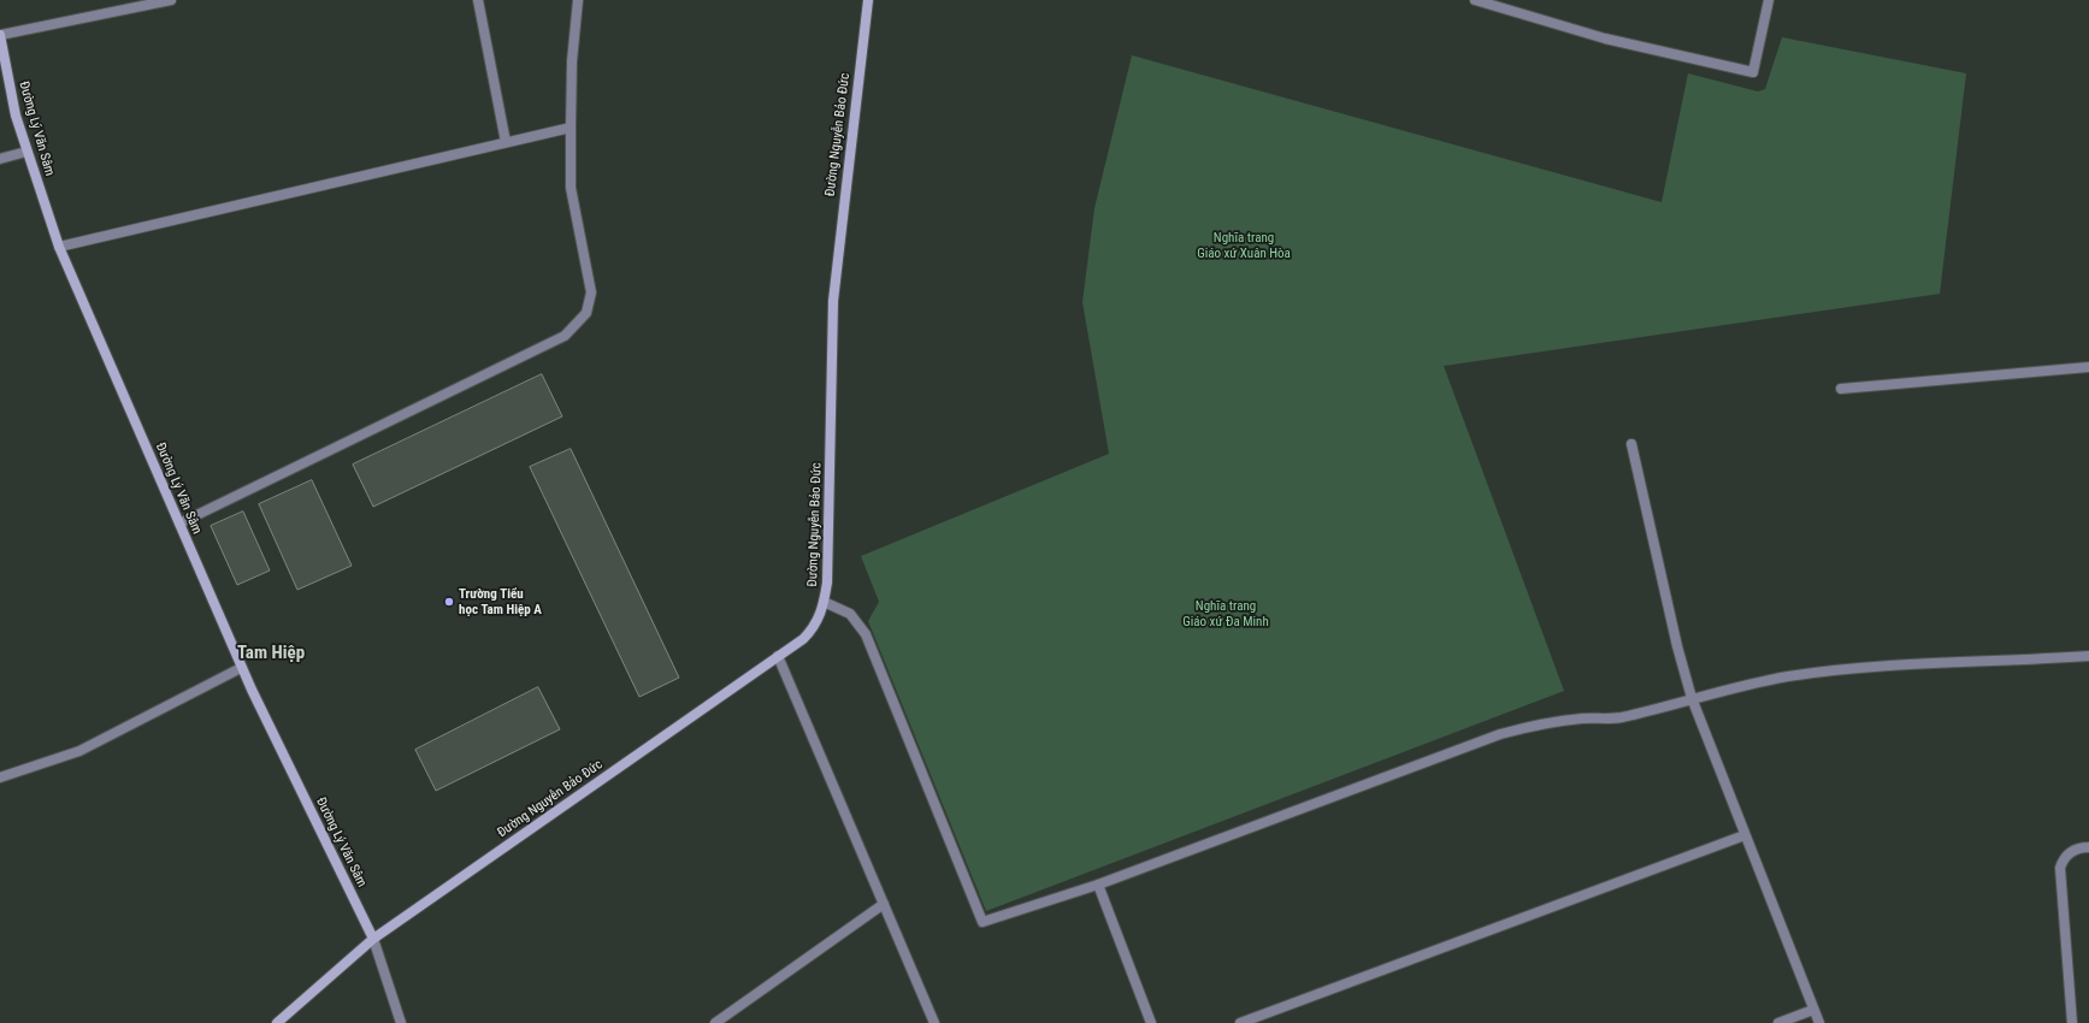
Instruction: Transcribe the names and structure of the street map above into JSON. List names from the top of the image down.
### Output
{
  "streets": {
    "street": ["Đường Lý Văn Sâm", "Đường Nguyễn Bảo Đức"]
  },
  "crossings": [
    ["Đường Lý Văn Sâm", "Đường Nguyễn Bảo Đức"]
  ],
  "districts": ["Tam Hiệp"],
  "parks": ["Nghĩa trang Giáo xứ Xuân Hòa", "Nghĩa trang Giáo xứ Đa Minh"],
  "places": ["Trường Tiểu học Tam Hiệp A"]
}
